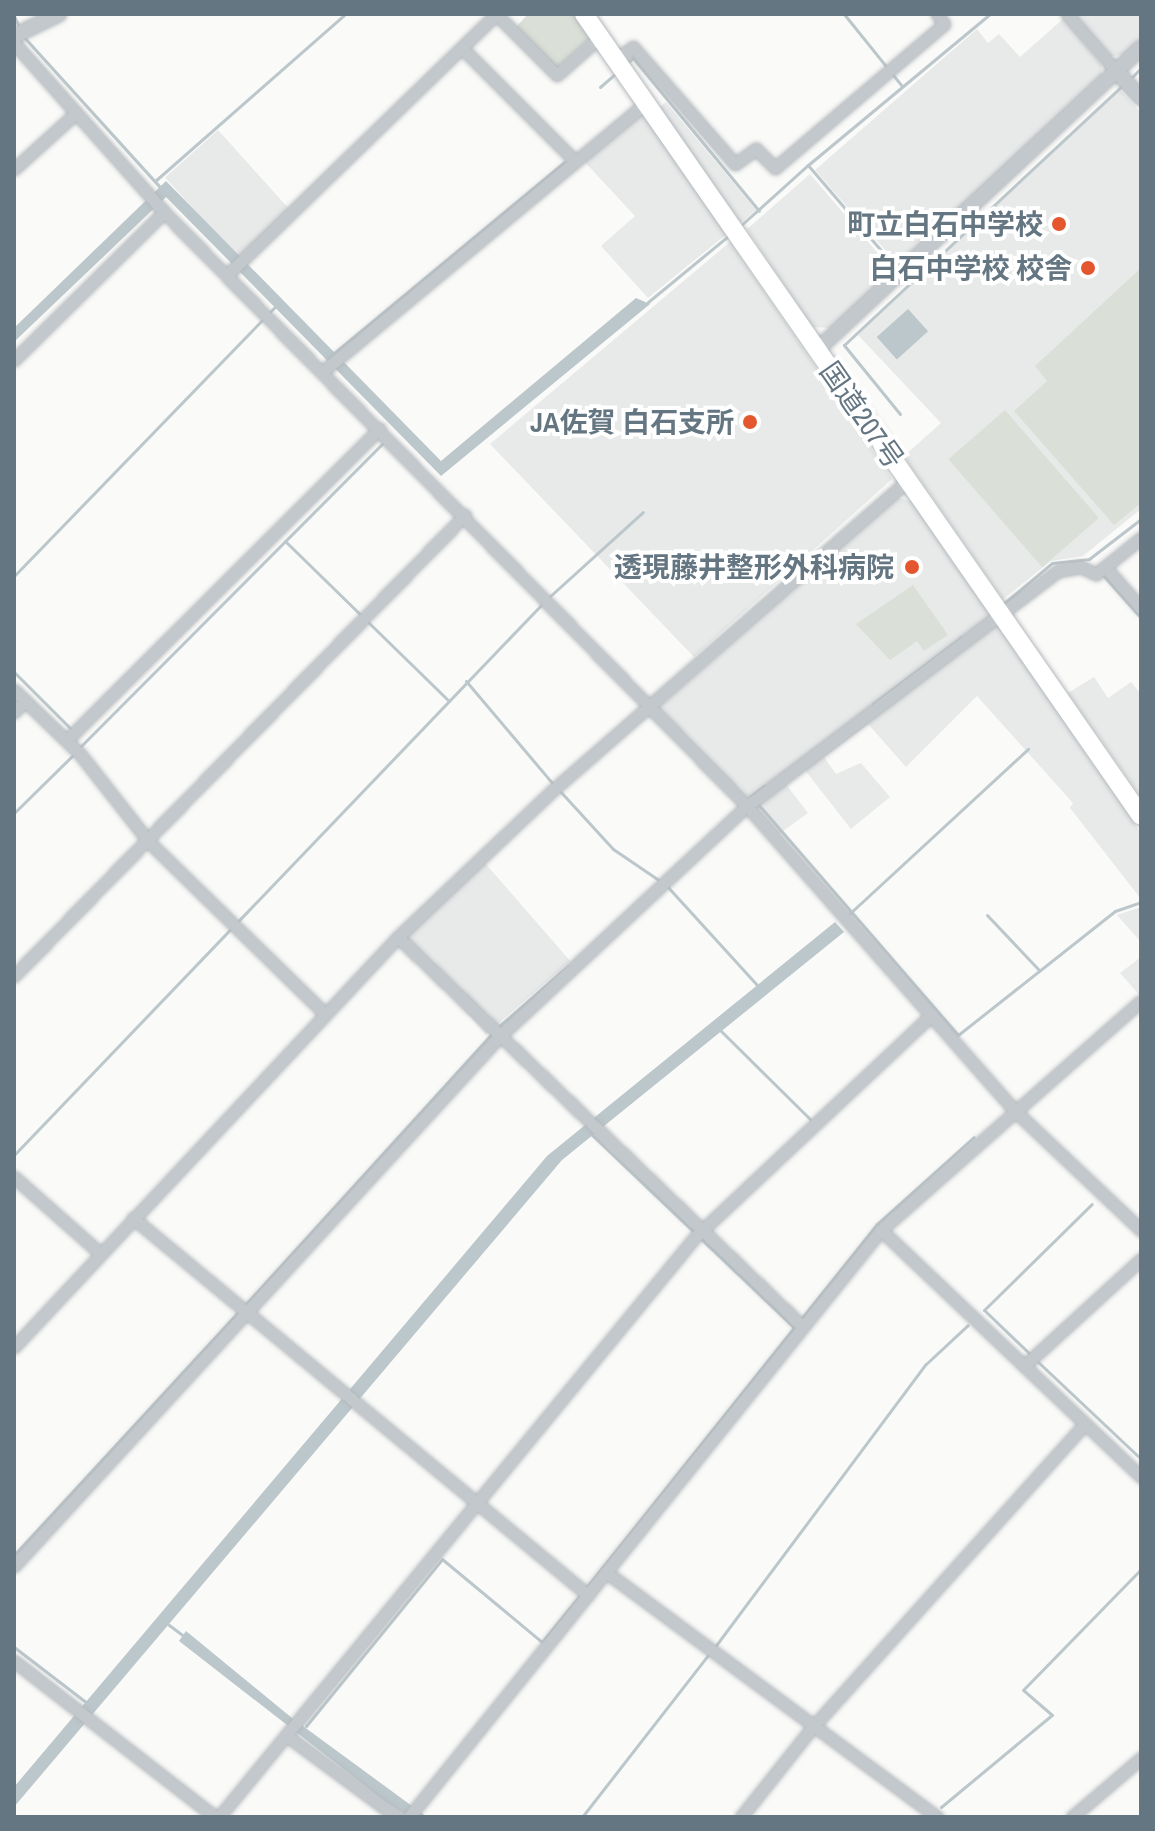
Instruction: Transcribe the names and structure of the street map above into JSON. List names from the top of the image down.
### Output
{
  "streets": {
    "highway": ["国道207号"]
  },
  "places": [
    "町立白石中学校",
    "白石中学校 校舎",
    "JA佐賀 白石支所",
    "透現藤井整形外科病院"
  ]
}
